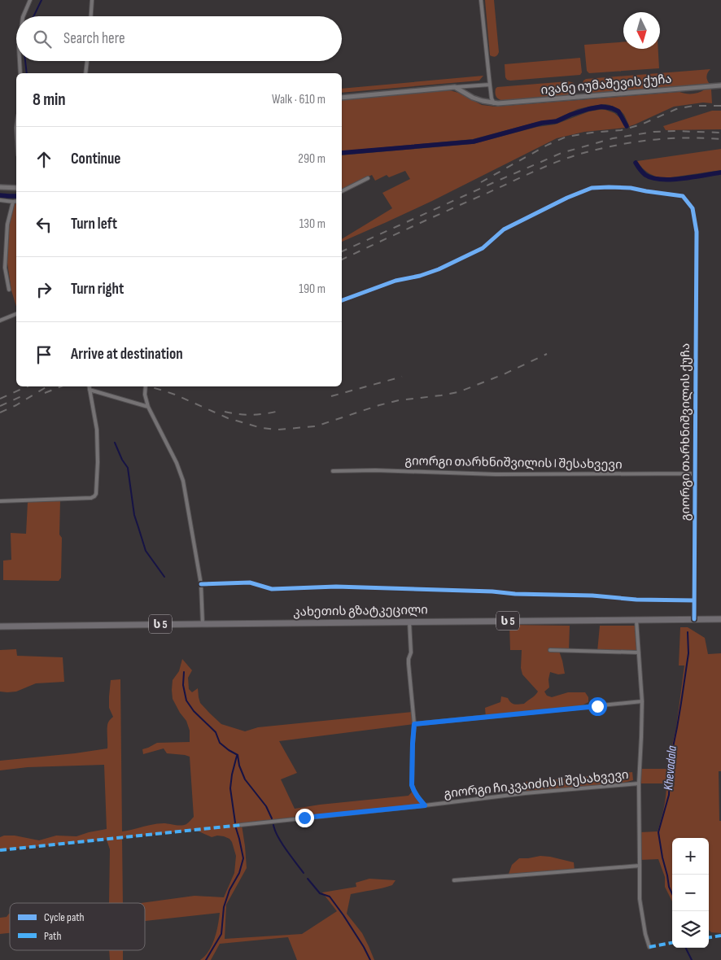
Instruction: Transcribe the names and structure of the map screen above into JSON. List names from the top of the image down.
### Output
{
  "streets": {
    "highway": ["კახეთის გზატკეცილი", "ს 5"],
    "street": [
      "ივანე იუმაშევის ქუჩა",
      "გიორგი თარხნიშვილის ქუჩა",
      "გიორგი თარხნიშვილის I შესახვევი",
      "გიორგი ჩიკვაიძის II შესახვევი"
    ]
  },
  "crossings": [
    ["გიორგი თარხნიშვილის ქუჩა", "გიორგი თარხნიშვილის I შესახვევი"],
    ["გიორგი თარხნიშვილის ქუჩა", "კახეთის გზატკეცილი"]
  ],
  "water": ["Khevadala"],
  "legend": ["Cycle path", "Path"],
  "north": "bottom",
  "page": {
    "search": "Search here",
    "heading": ["8 min", "Walk · 610 m"],
    "list": [
      ["Continue", "290 m"],
      ["Turn left", "130 m"],
      ["Turn right", "190 m"],
      "Arrive at destination"
    ],
    "map_buttons": ["+", "−"]
  }
}
